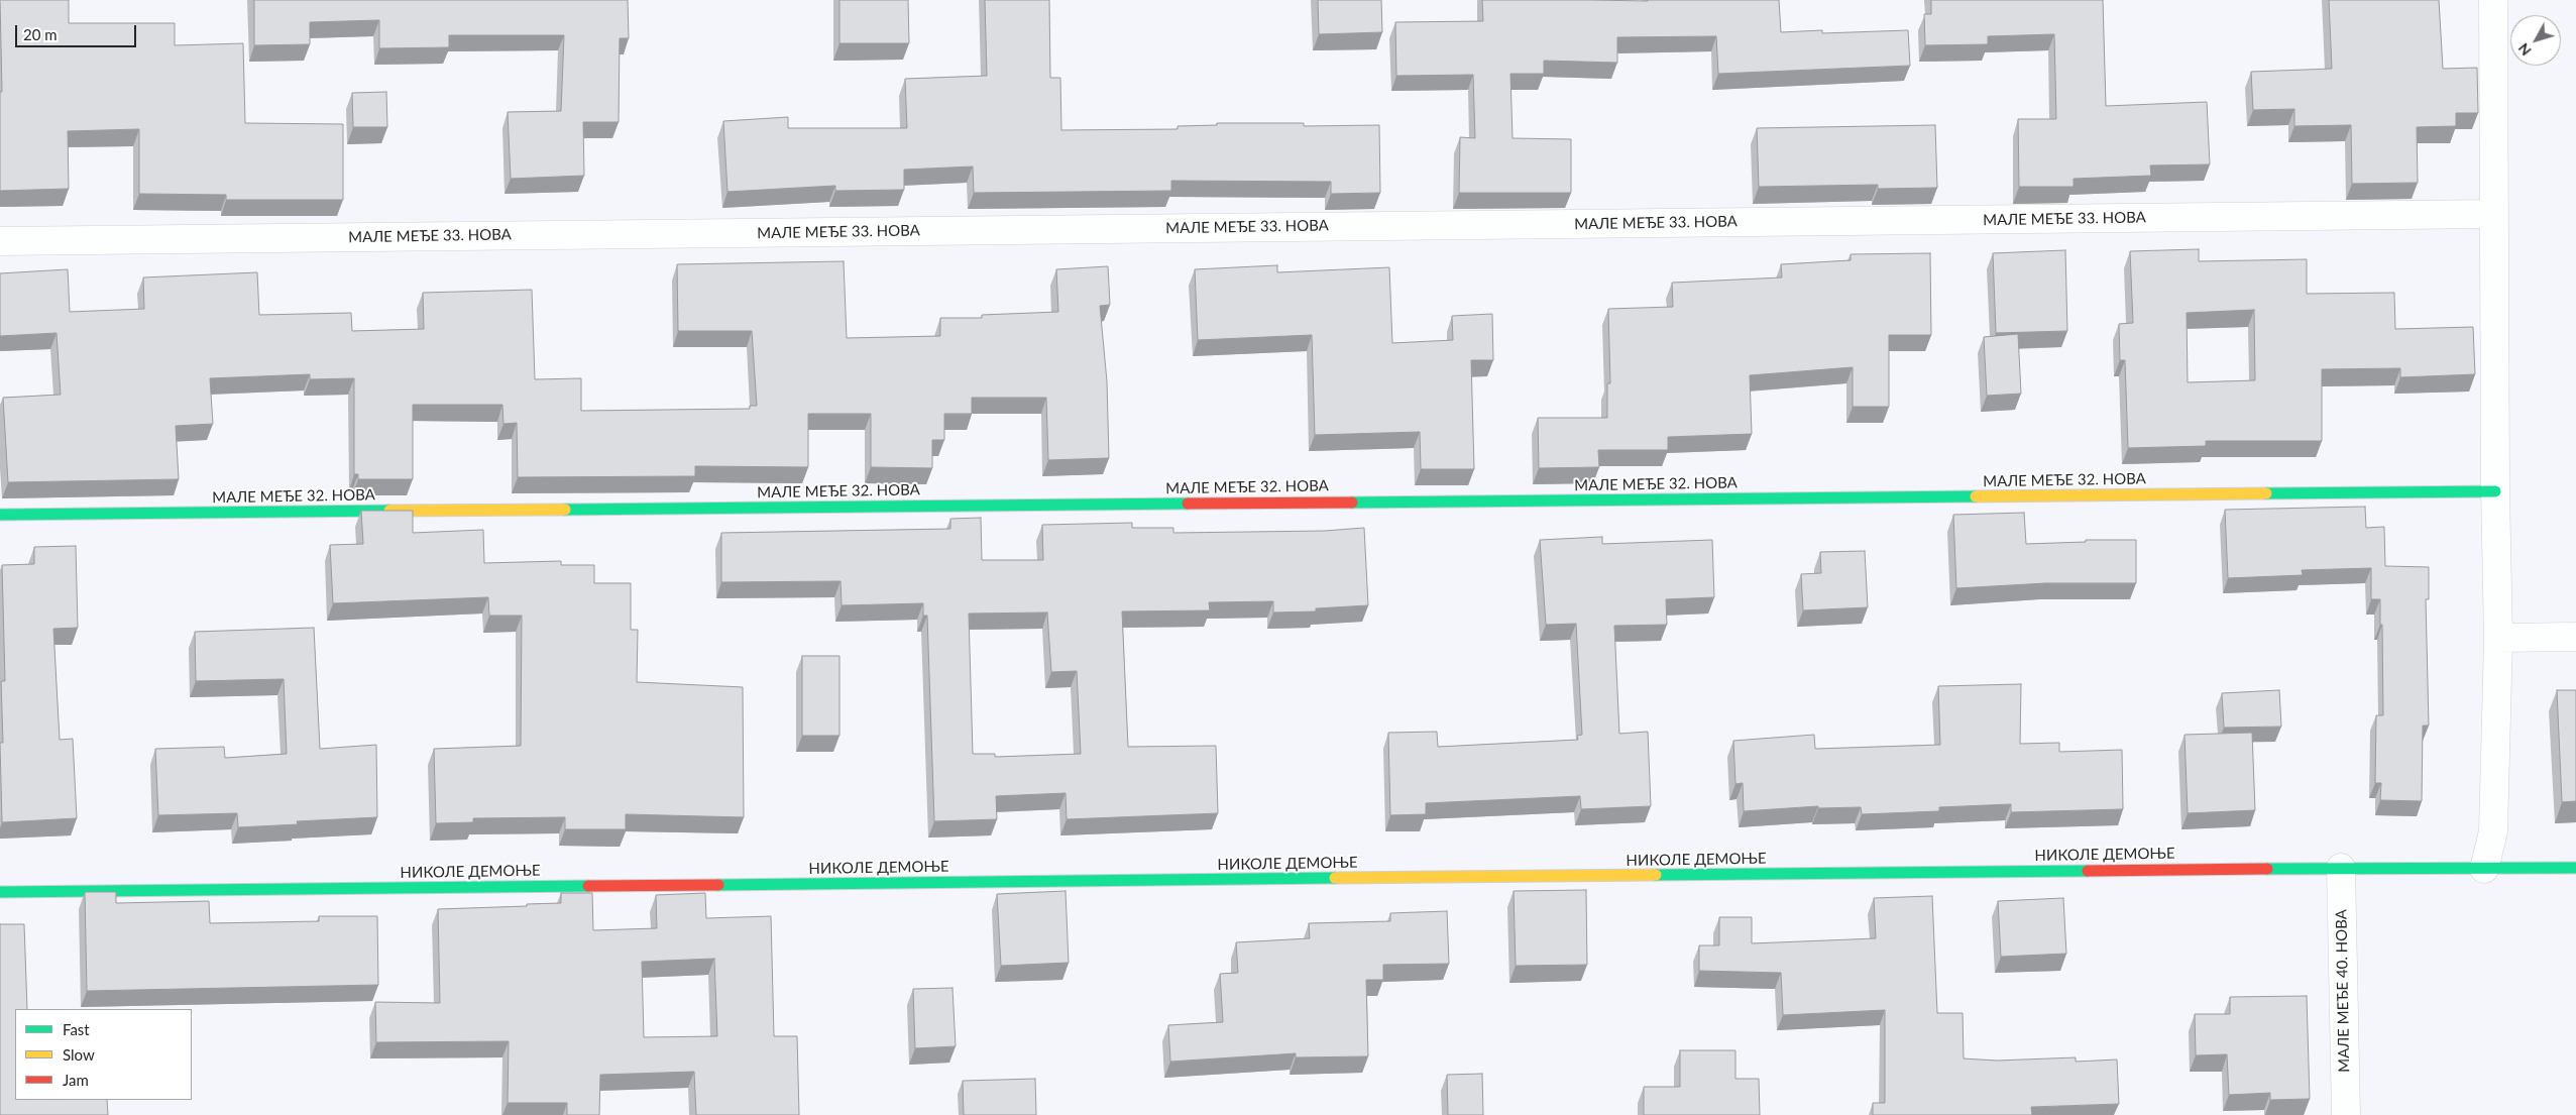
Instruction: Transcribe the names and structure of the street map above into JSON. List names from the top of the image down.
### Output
{
  "streets": {
    "street": [
      "МАЛЕ МЕЂЕ 33. НОВА",
      "МАЛЕ МЕЂЕ 32. НОВА",
      "НИКОЛЕ ДЕМОЊЕ",
      "МАЛЕ МЕЂЕ 40. НОВА"
    ]
  },
  "crossings": [
    ["НИКОЛЕ ДЕМОЊЕ", "МАЛЕ МЕЂЕ 40. НОВА"]
  ],
  "legend": ["Fast", "Slow", "Jam"],
  "scale_bar": "20 m",
  "north": "bottom left"
}
